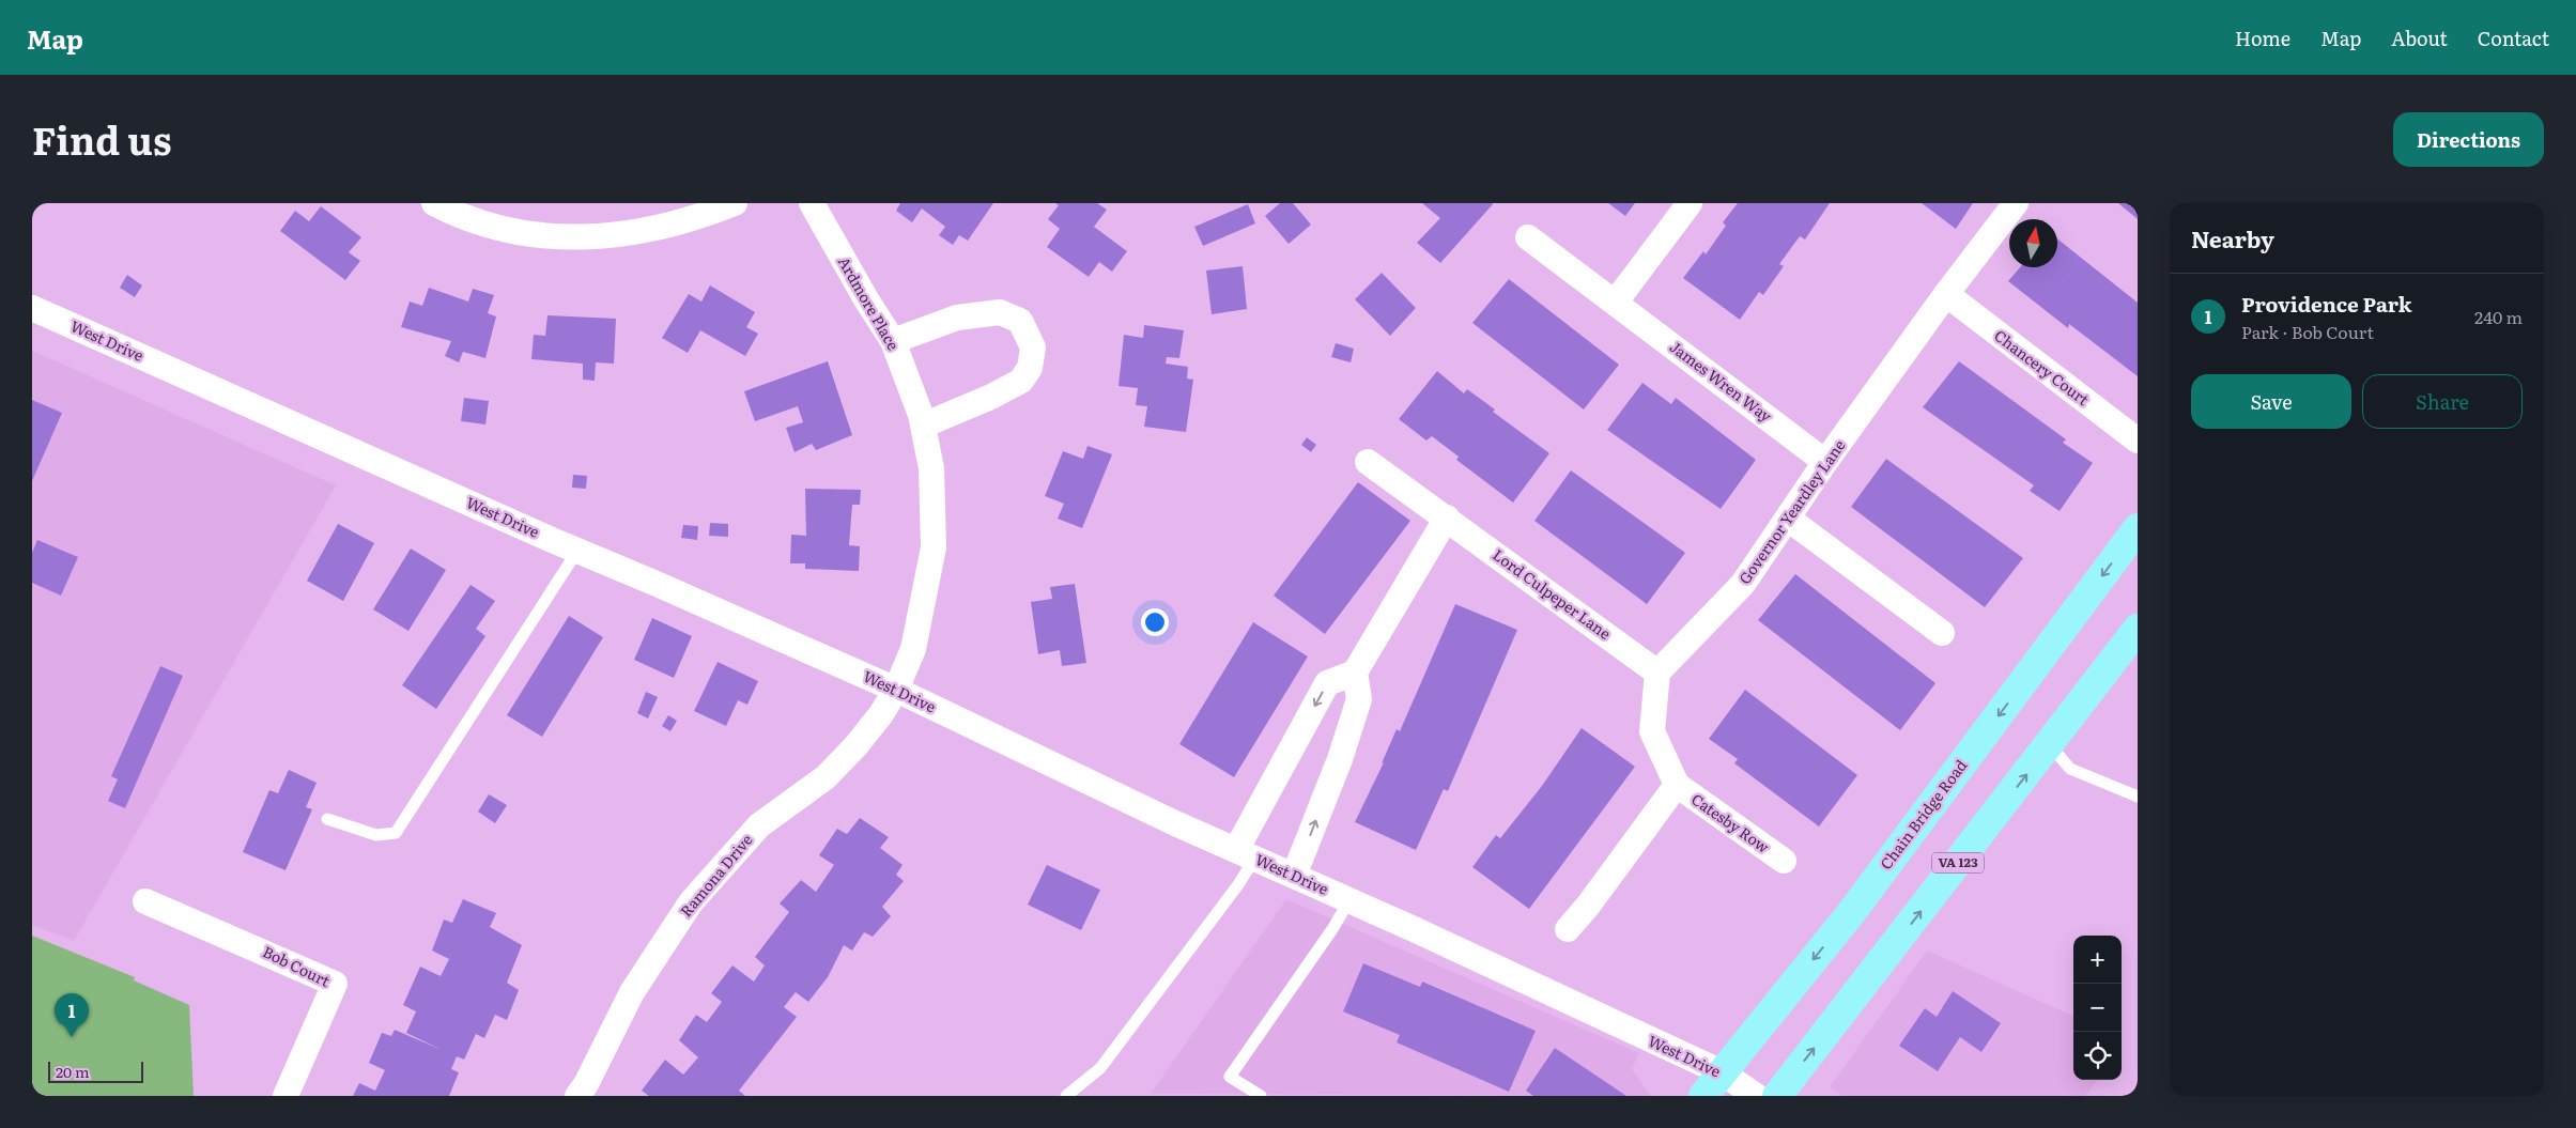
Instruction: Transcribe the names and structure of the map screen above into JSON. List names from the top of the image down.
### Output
{
  "streets": {
    "main road": ["Chain Bridge Road", "VA 123"],
    "street": [
      "Ardmore Place",
      "West Drive",
      "Chancery Court",
      "James Wren Way",
      "Governor Yeardley Lane",
      "Lord Culpeper Lane",
      "Catesby Row",
      "Ramona Drive",
      "Bob Court"
    ]
  },
  "crossings": [
    ["Ardmore Place", "West Drive"],
    ["Ardmore Place", "Ramona Drive"],
    ["West Drive", "Chain Bridge Road"],
    ["West Drive", "Ramona Drive"],
    ["Chancery Court", "Governor Yeardley Lane"],
    ["James Wren Way", "Governor Yeardley Lane"],
    ["Governor Yeardley Lane", "Lord Culpeper Lane"]
  ],
  "scale_bar": "20 m",
  "north": "top",
  "page": {
    "header": "Map",
    "nav": [
      "Home",
      "Map",
      "About",
      "Contact"
    ],
    "title": "Find us",
    "buttons": [
      "Directions",
      ["Save", "Share"]
    ],
    "heading": "Nearby",
    "list": [
      {
        "mark": "1",
        "name": "Providence Park",
        "note": "Park · Bob Court",
        "value": "240 m"
      }
    ],
    "map_buttons": ["+", "−"],
    "pins": "1",
    "scale": "20 m"
  }
}
